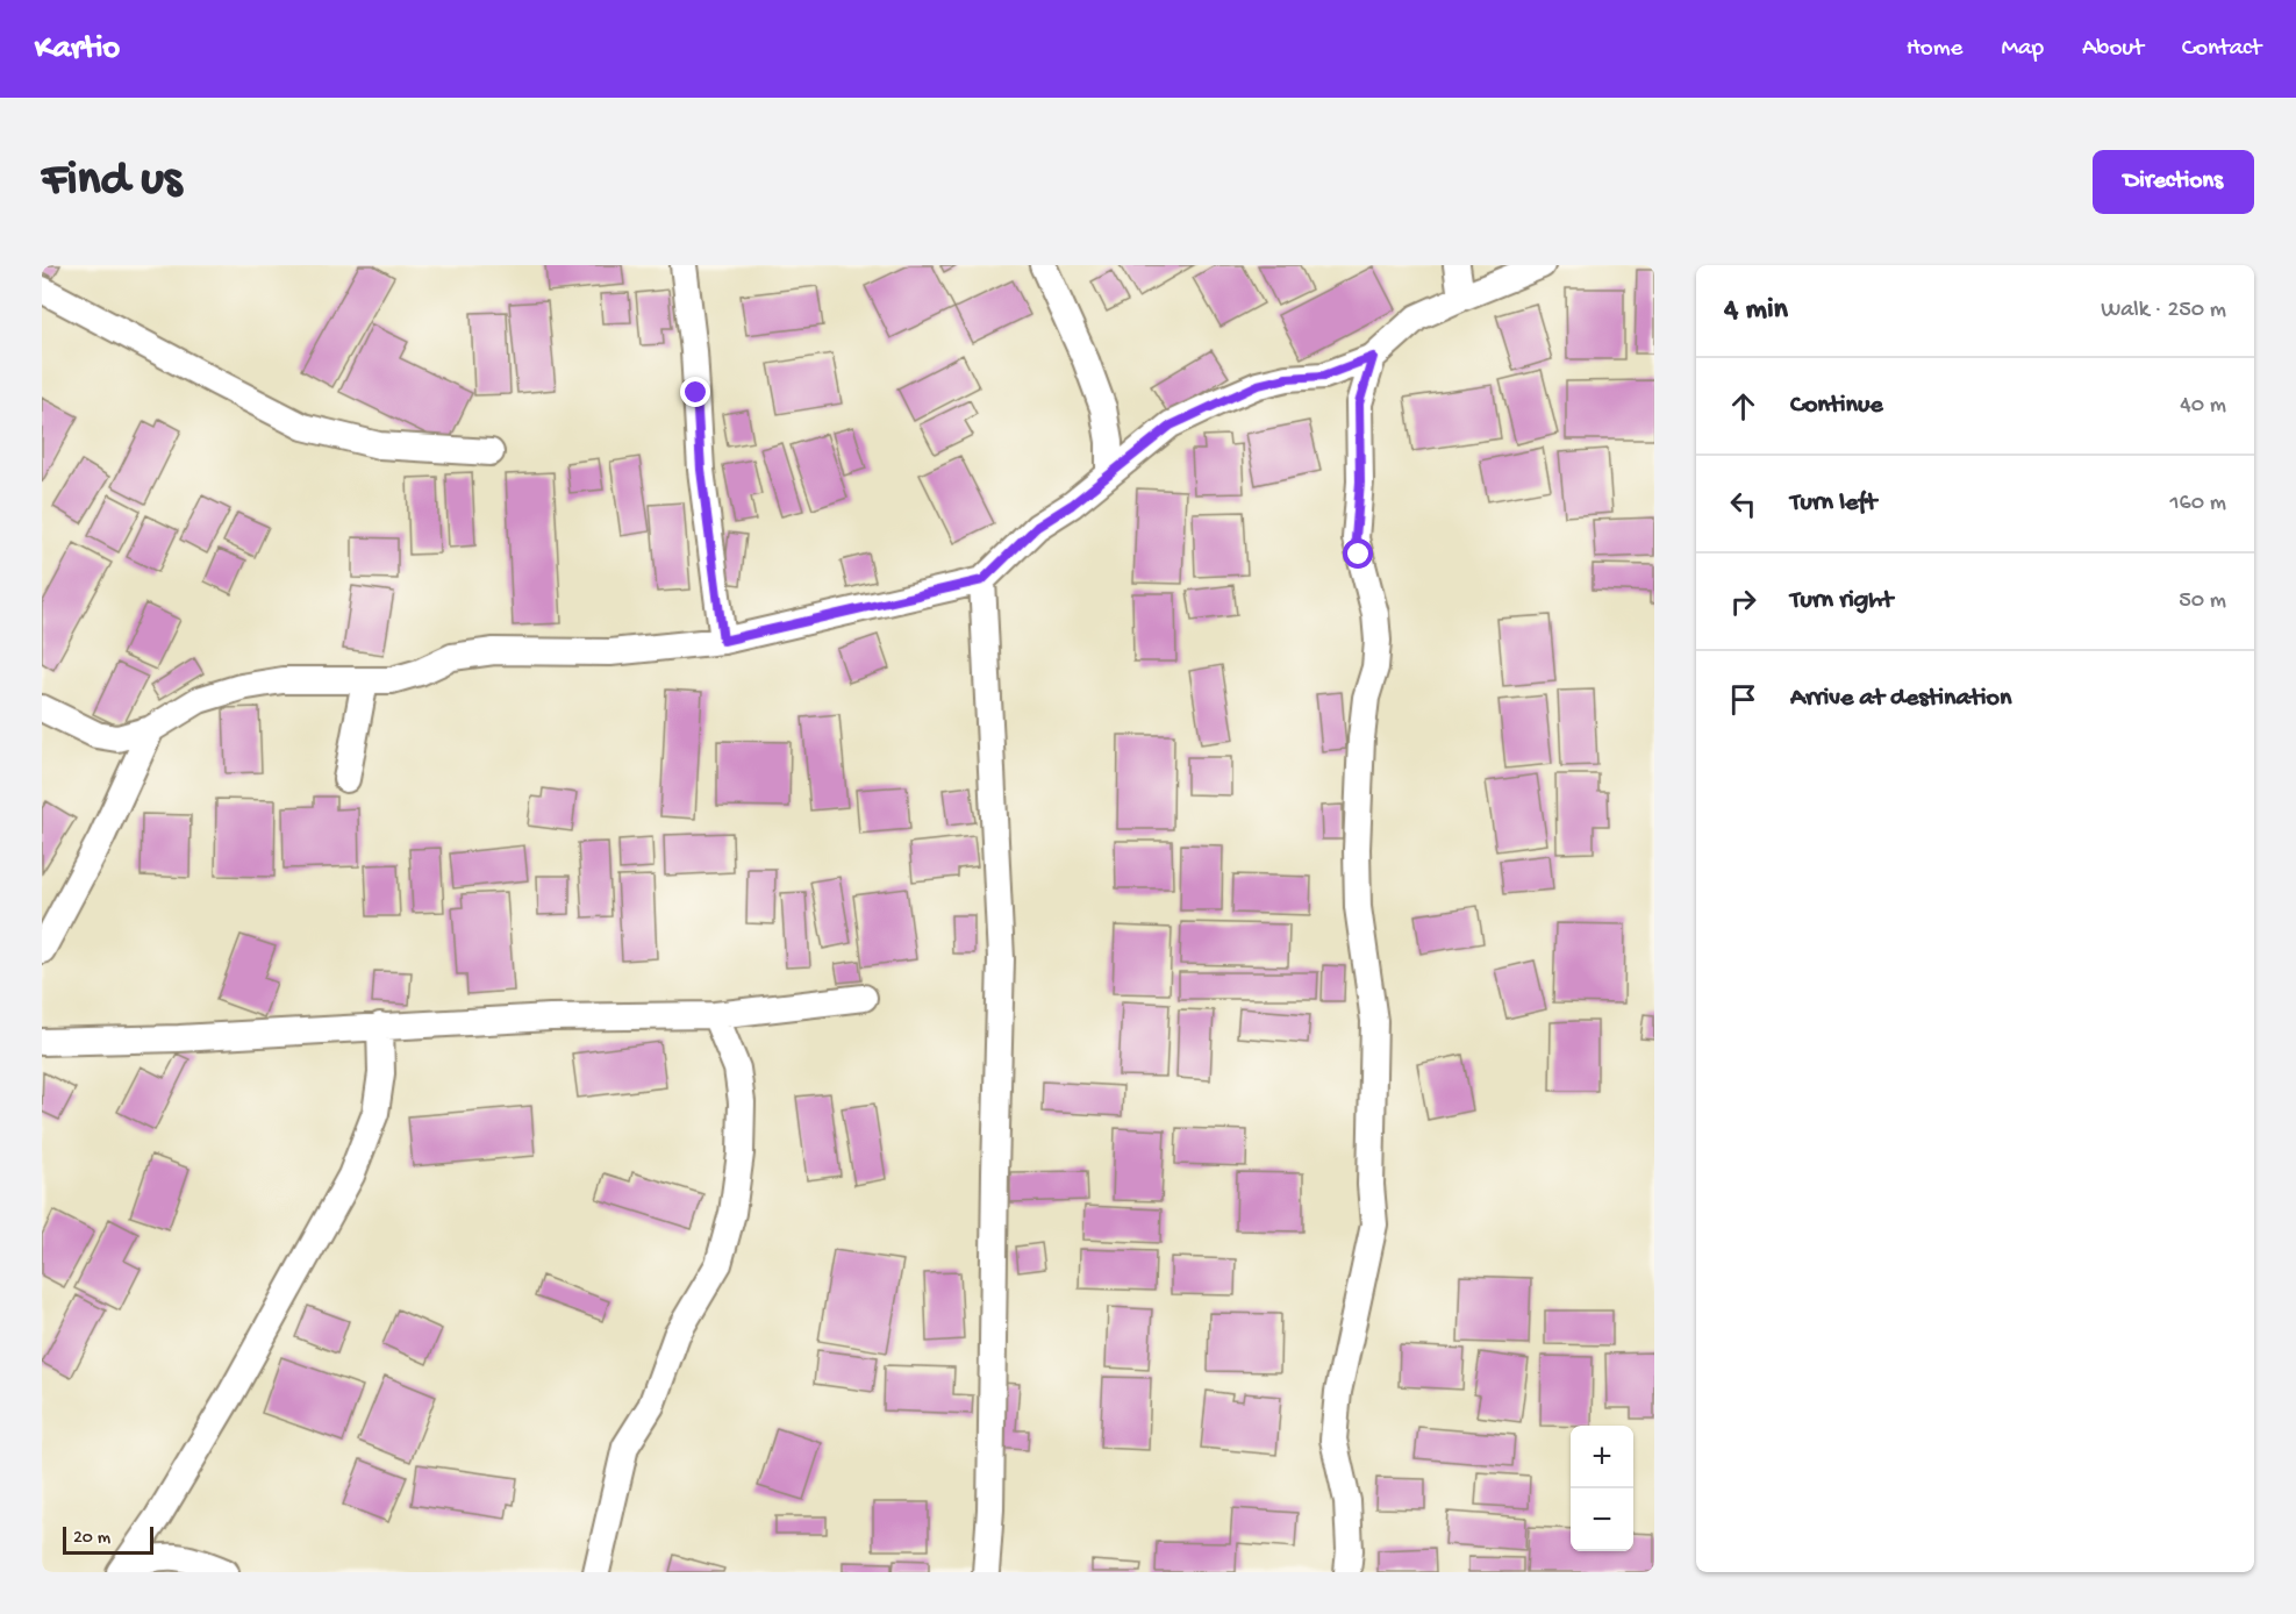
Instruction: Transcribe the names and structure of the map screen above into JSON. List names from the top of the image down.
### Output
{
  "scale_bar": "20 m",
  "page": {
    "header": "Kartio",
    "nav": [
      "Home",
      "Map",
      "About",
      "Contact"
    ],
    "buttons": "Directions",
    "title": "Find us",
    "heading": ["4 min", "Walk · 250 m"],
    "list": [
      ["Continue", "40 m"],
      ["Turn left", "160 m"],
      ["Turn right", "50 m"],
      "Arrive at destination"
    ],
    "map_buttons": ["+", "−"],
    "scale": "20 m"
  }
}
